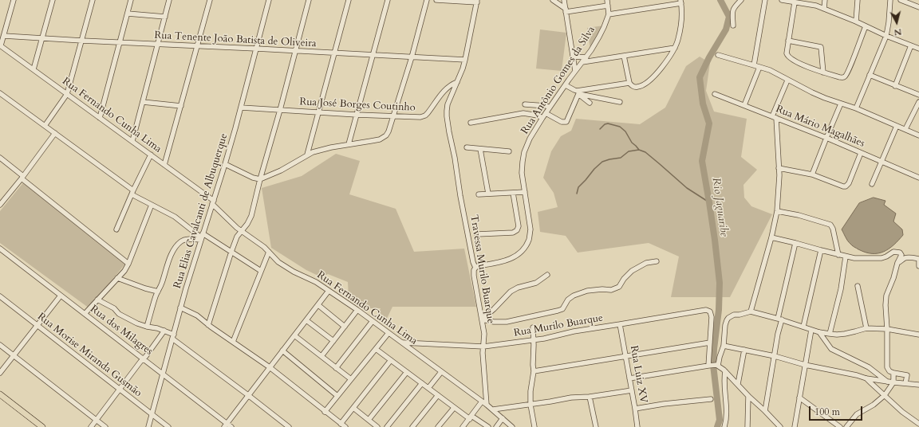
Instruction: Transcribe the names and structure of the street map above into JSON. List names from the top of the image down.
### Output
{
  "streets": {
    "street": [
      "Rua Tenente João Batista de Oliveira",
      "Rua Antônio Gomes da Silva",
      "Rua José Borges Coutinho",
      "Rua Fernando Cunha Lima",
      "Rua Mário Magalhães",
      "Rua Elias Cavalcanti de Albuquerque",
      "Travessa Murilo Buarque",
      "Rua Murilo Buarque",
      "Rua dos Milagres",
      "Rua Morise Miranda Gusmão",
      "Rua Luiz XV"
    ]
  },
  "crossings": [
    ["Rua Tenente João Batista de Oliveira", "Rua Elias Cavalcanti de Albuquerque"],
    ["Rua Tenente João Batista de Oliveira", "Travessa Murilo Buarque"],
    ["Rua Antônio Gomes da Silva", "Travessa Murilo Buarque"],
    ["Rua José Borges Coutinho", "Rua Elias Cavalcanti de Albuquerque"],
    ["Rua José Borges Coutinho", "Travessa Murilo Buarque"],
    ["Rua Fernando Cunha Lima", "Rua Elias Cavalcanti de Albuquerque"],
    ["Rua Fernando Cunha Lima", "Travessa Murilo Buarque"],
    ["Rua Fernando Cunha Lima", "Rua Murilo Buarque"],
    ["Rua Elias Cavalcanti de Albuquerque", "Rua dos Milagres"],
    ["Rua Elias Cavalcanti de Albuquerque", "Rua Morise Miranda Gusmão"],
    ["Travessa Murilo Buarque", "Rua Murilo Buarque"],
    ["Rua Murilo Buarque", "Rua Luiz XV"]
  ],
  "water": ["Rio Jaguaribe"],
  "scale_bar": "100 m",
  "north": "bottom"
}
